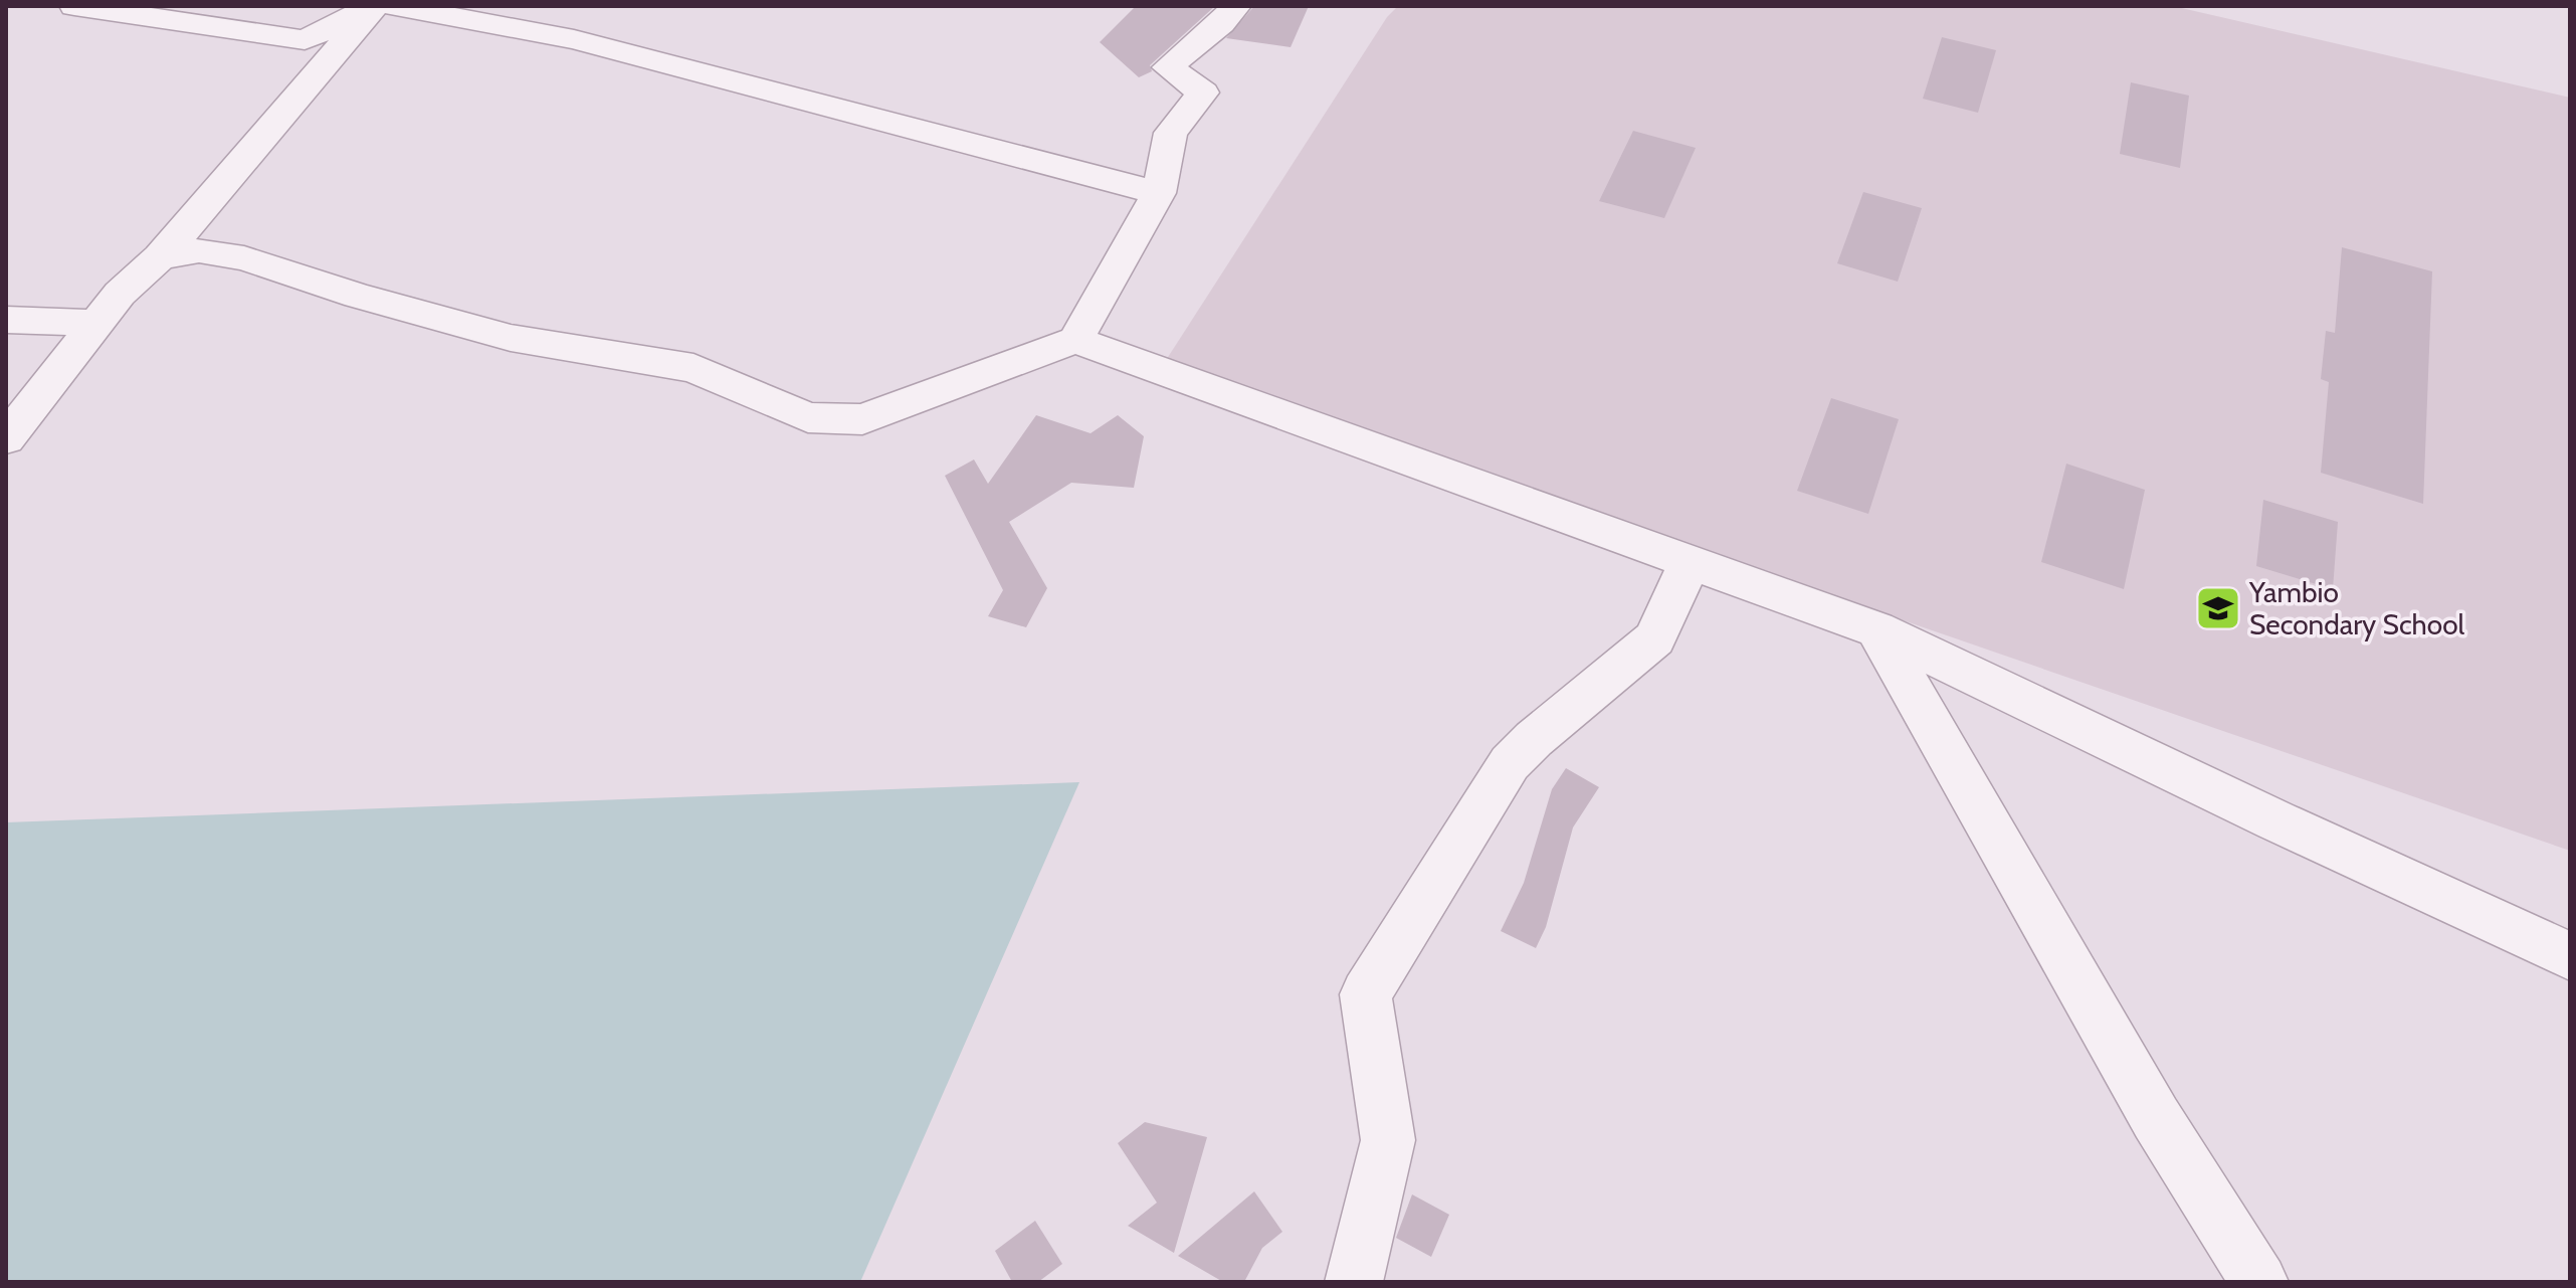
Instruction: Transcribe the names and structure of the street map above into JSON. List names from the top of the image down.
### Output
{
  "places": {
    "school or university": ["Yambio Secondary School"]
  }
}
